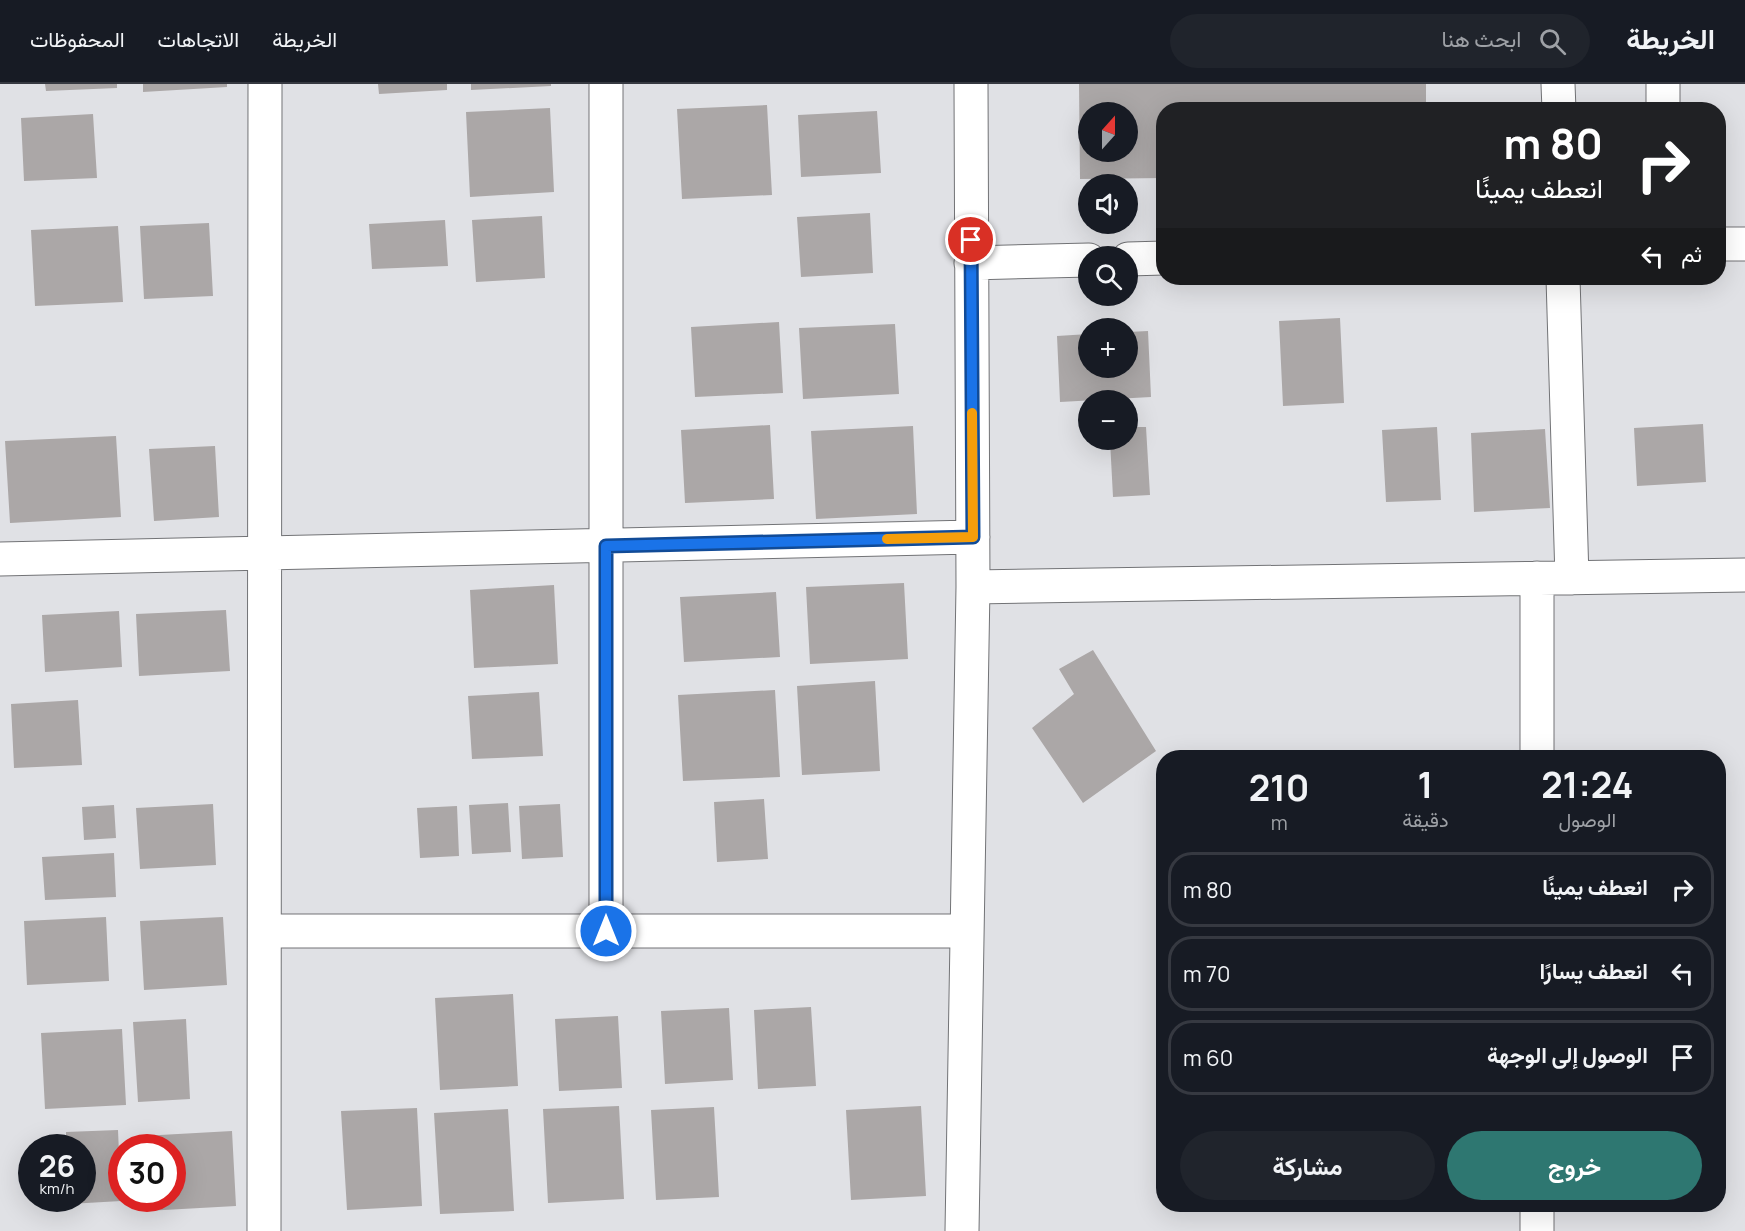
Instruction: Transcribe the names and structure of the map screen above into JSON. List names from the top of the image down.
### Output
{
  "north": "top",
  "page": {
    "header": "الخريطة",
    "search": "ابحث هنا",
    "nav": ["الخريطة", "الاتجاهات", "المحفوظات"],
    "map_buttons": ["+", "−"],
    "turn": ["80 m", "انعطف يمينًا"],
    "then": "ثم",
    "eta": [
      "21:24",
      "الوصول",
      "1",
      "دقيقة",
      "210",
      "m"
    ],
    "list": [
      {
        "name": "انعطف يمينًا",
        "value": "80 m"
      },
      {
        "name": "انعطف يسارًا",
        "value": "70 m"
      },
      {
        "name": "الوصول إلى الوجهة",
        "value": "60 m"
      }
    ],
    "buttons": ["خروج", "مشاركة"],
    "speed": "26 km/h",
    "limit": "30"
  }
}
